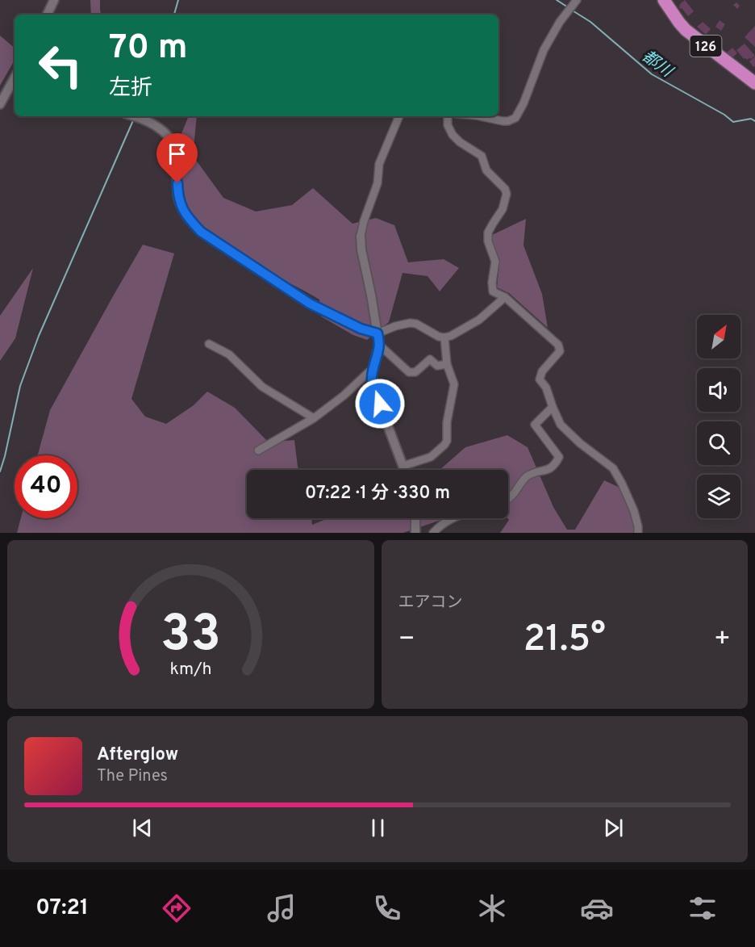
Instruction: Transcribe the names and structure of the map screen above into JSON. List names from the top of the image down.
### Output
{
  "streets": {
    "highway": ["126"]
  },
  "water": ["都川"],
  "north": "top right",
  "page": {
    "turn": ["70 m", "左折"],
    "limit": "40",
    "trip": "07:22 · 1 分 · 330 m",
    "tile": "エアコン",
    "heat": ["−", "21.5°", "+"],
    "song": ["Afterglow", "The Pines"],
    "tabs": "07:21",
    "gauge": ["33", "km/h"]
  }
}
